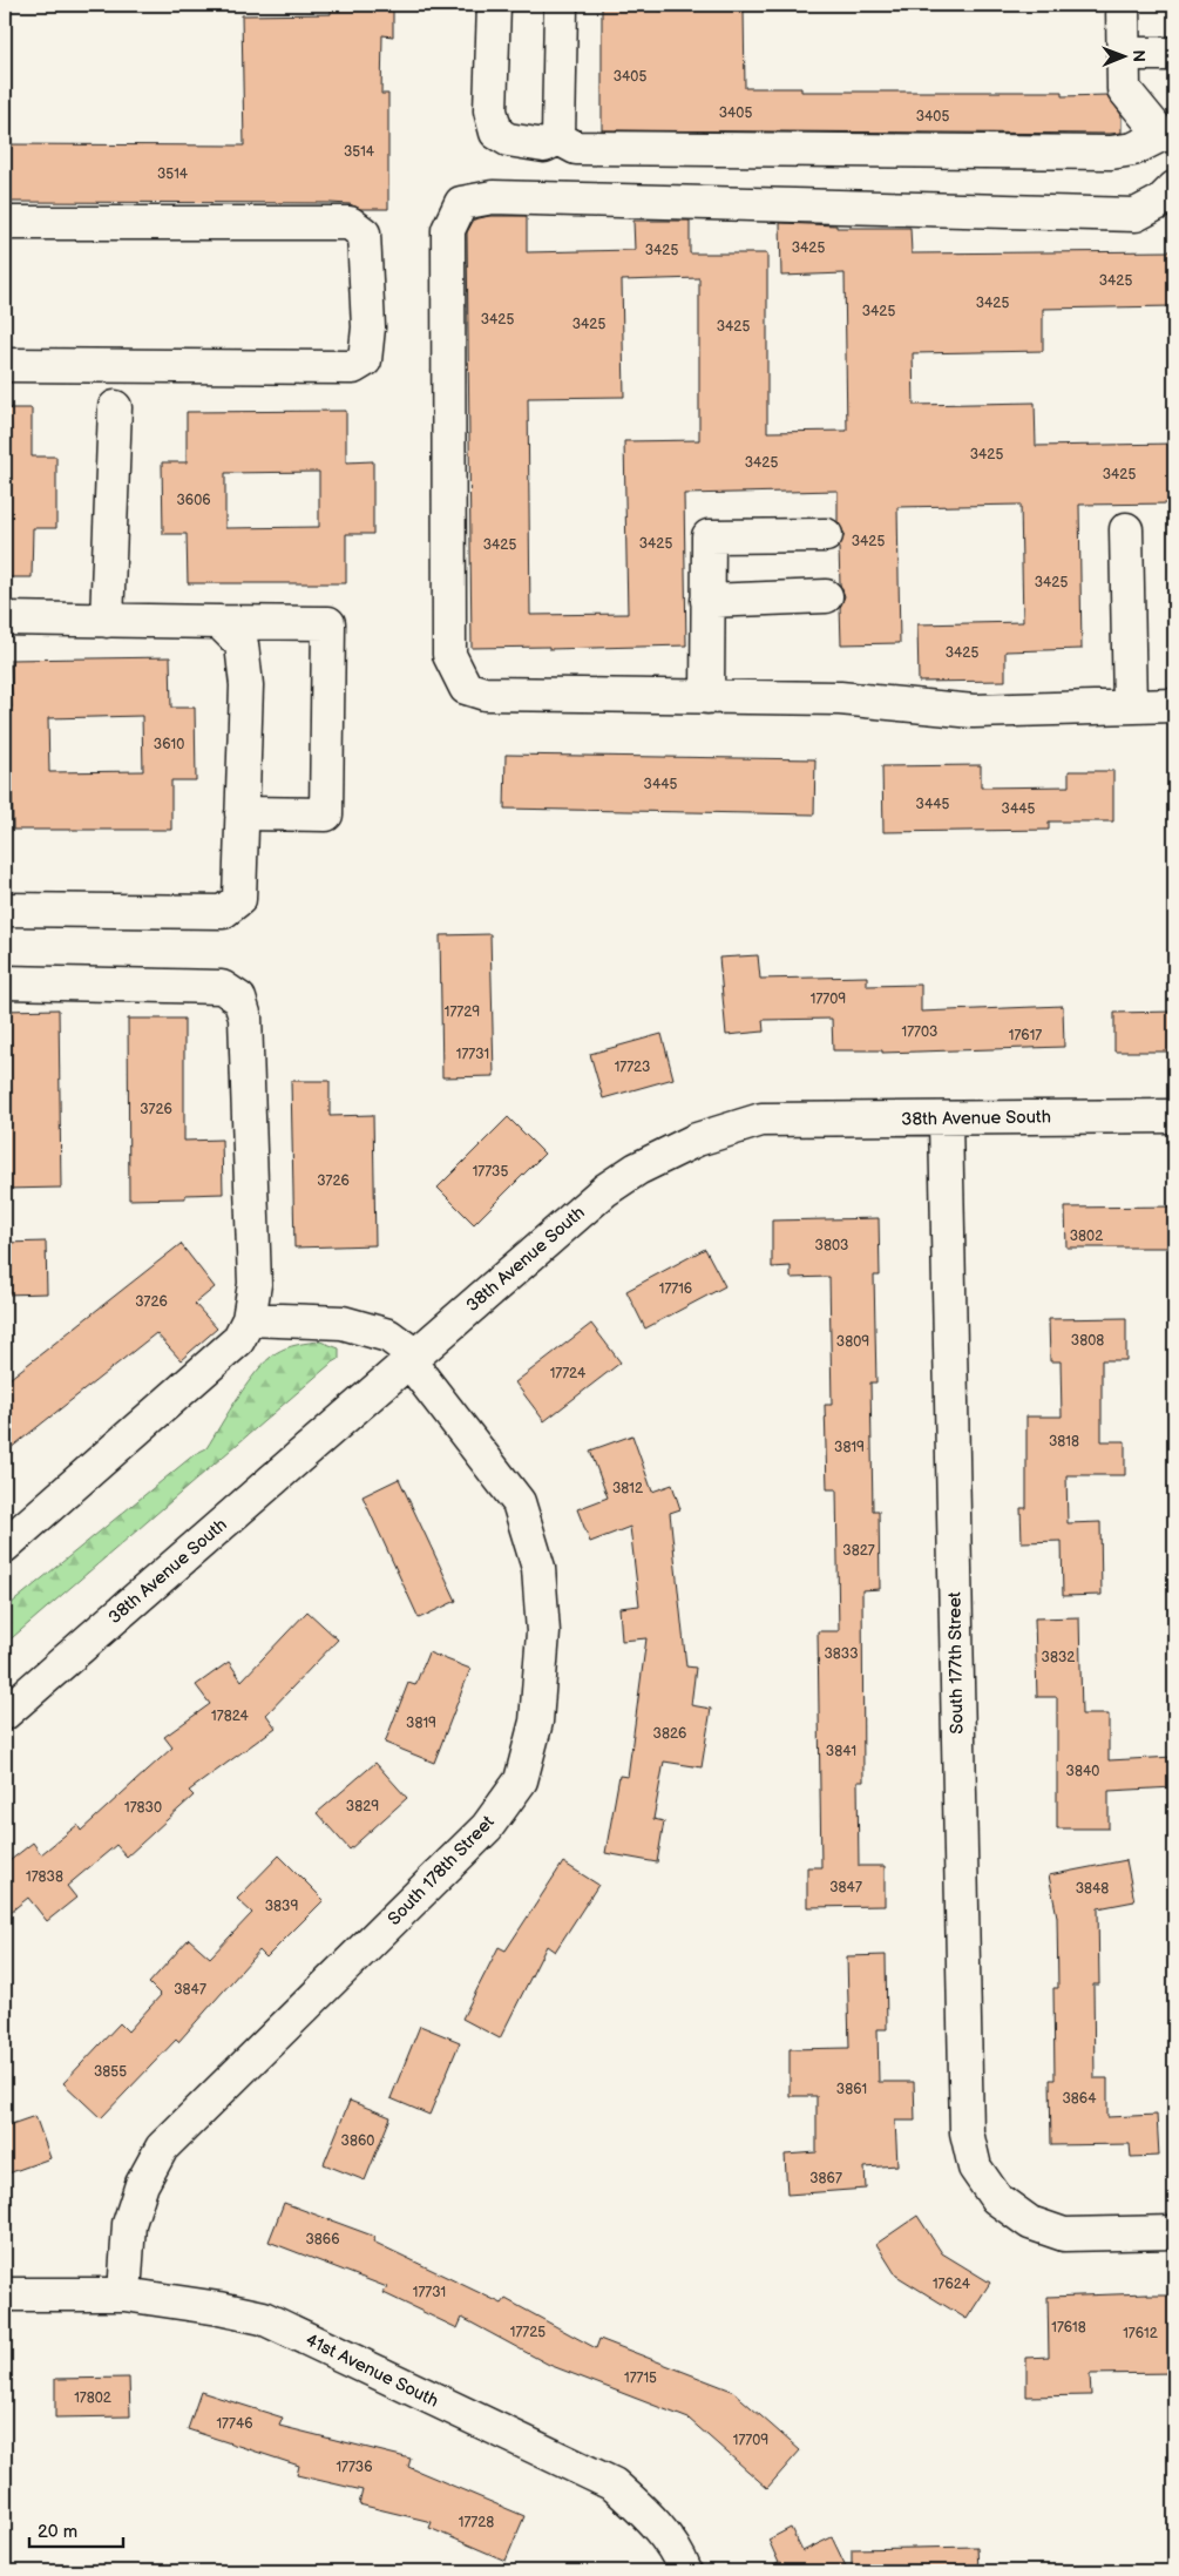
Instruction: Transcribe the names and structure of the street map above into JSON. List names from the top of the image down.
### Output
{
  "streets": {
    "street": [
      "38th Avenue South",
      "South 177th Street",
      "South 178th Street",
      "41st Avenue South"
    ]
  },
  "crossings": [
    ["38th Avenue South", "South 177th Street"],
    ["38th Avenue South", "South 178th Street"],
    ["South 178th Street", "41st Avenue South"]
  ],
  "house_numbers": [
    "3405",
    "3405",
    "3405",
    "3514",
    "3514",
    "3425",
    "3425",
    "3425",
    "3425",
    "3425",
    "3425",
    "3425",
    "3425",
    "3425",
    "3425",
    "3425",
    "3606",
    "3425",
    "3425",
    "3425",
    "3425",
    "3425",
    "3610",
    "3445",
    "3445",
    "3445",
    "17709",
    "17729",
    "17703",
    "17617",
    "17731",
    "17723",
    "3726",
    "17735",
    "3726",
    "3802",
    "3803",
    "17716",
    "3726",
    "3808",
    "3809",
    "17724",
    "3818",
    "3819",
    "3812",
    "3827",
    "3833",
    "3832",
    "17824",
    "3819",
    "3826",
    "3841",
    "3840",
    "3829",
    "17830",
    "17838",
    "3847",
    "3848",
    "3839",
    "3847",
    "3855",
    "3861",
    "3864",
    "3860",
    "3867",
    "3866",
    "17624",
    "17731",
    "17618",
    "17725",
    "17612",
    "17715",
    "17802",
    "17746",
    "17709",
    "17736",
    "17728"
  ],
  "scale_bar": "20 m",
  "north": "right"
}
